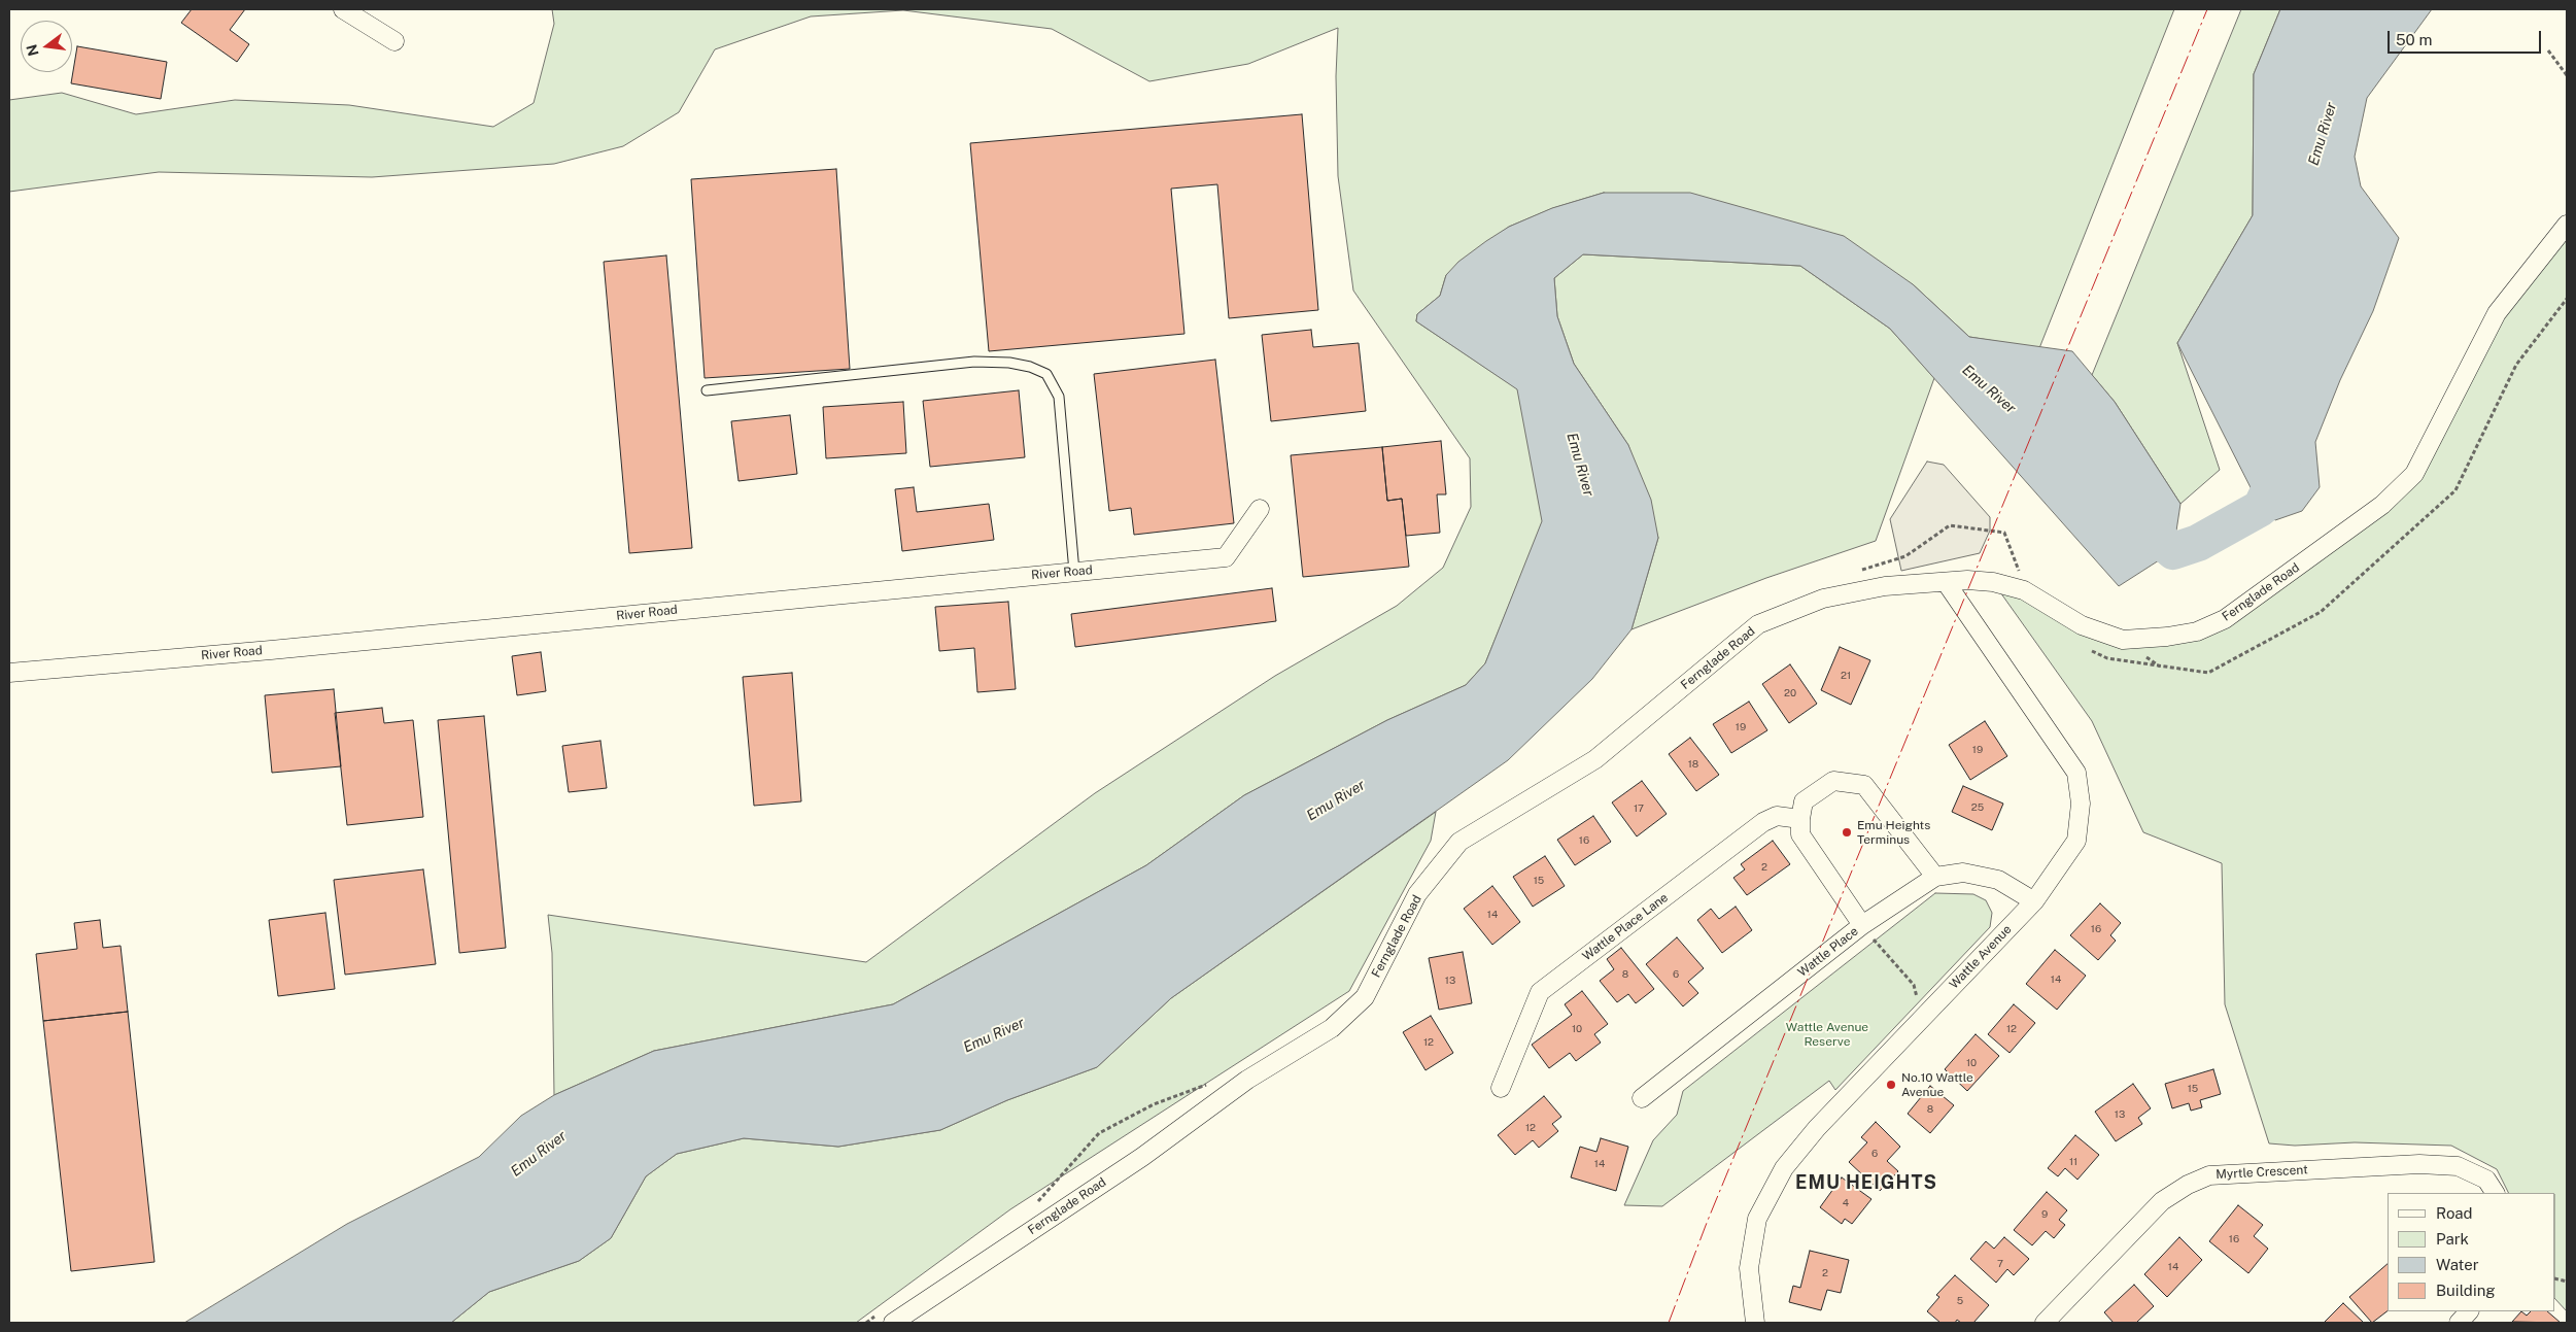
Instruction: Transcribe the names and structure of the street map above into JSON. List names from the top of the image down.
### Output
{
  "streets": {
    "street": [
      "River Road",
      "Fernglade Road",
      "Wattle Place Lane",
      "Wattle Place",
      "Wattle Avenue",
      "Myrtle Crescent"
    ]
  },
  "crossings": [
    ["Fernglade Road", "Wattle Avenue"],
    ["Wattle Place", "Wattle Avenue"]
  ],
  "districts": ["EMU HEIGHTS"],
  "water": ["Emu River"],
  "parks": ["Wattle Avenue Reserve"],
  "places": ["Emu Heights Terminus", "No.10 Wattle Avenue"],
  "house_numbers": [
    "21",
    "20",
    "19",
    "19",
    "18",
    "25",
    "17",
    "16",
    "2",
    "15",
    "14",
    "16",
    "8",
    "6",
    "14",
    "13",
    "10",
    "12",
    "12",
    "10",
    "15",
    "8",
    "13",
    "12",
    "6",
    "11",
    "14",
    "4",
    "9",
    "16",
    "7",
    "14",
    "2",
    "5"
  ],
  "legend": [
    "Road",
    "Park",
    "Water",
    "Building"
  ],
  "scale_bar": "50 m",
  "north": "left"
}
